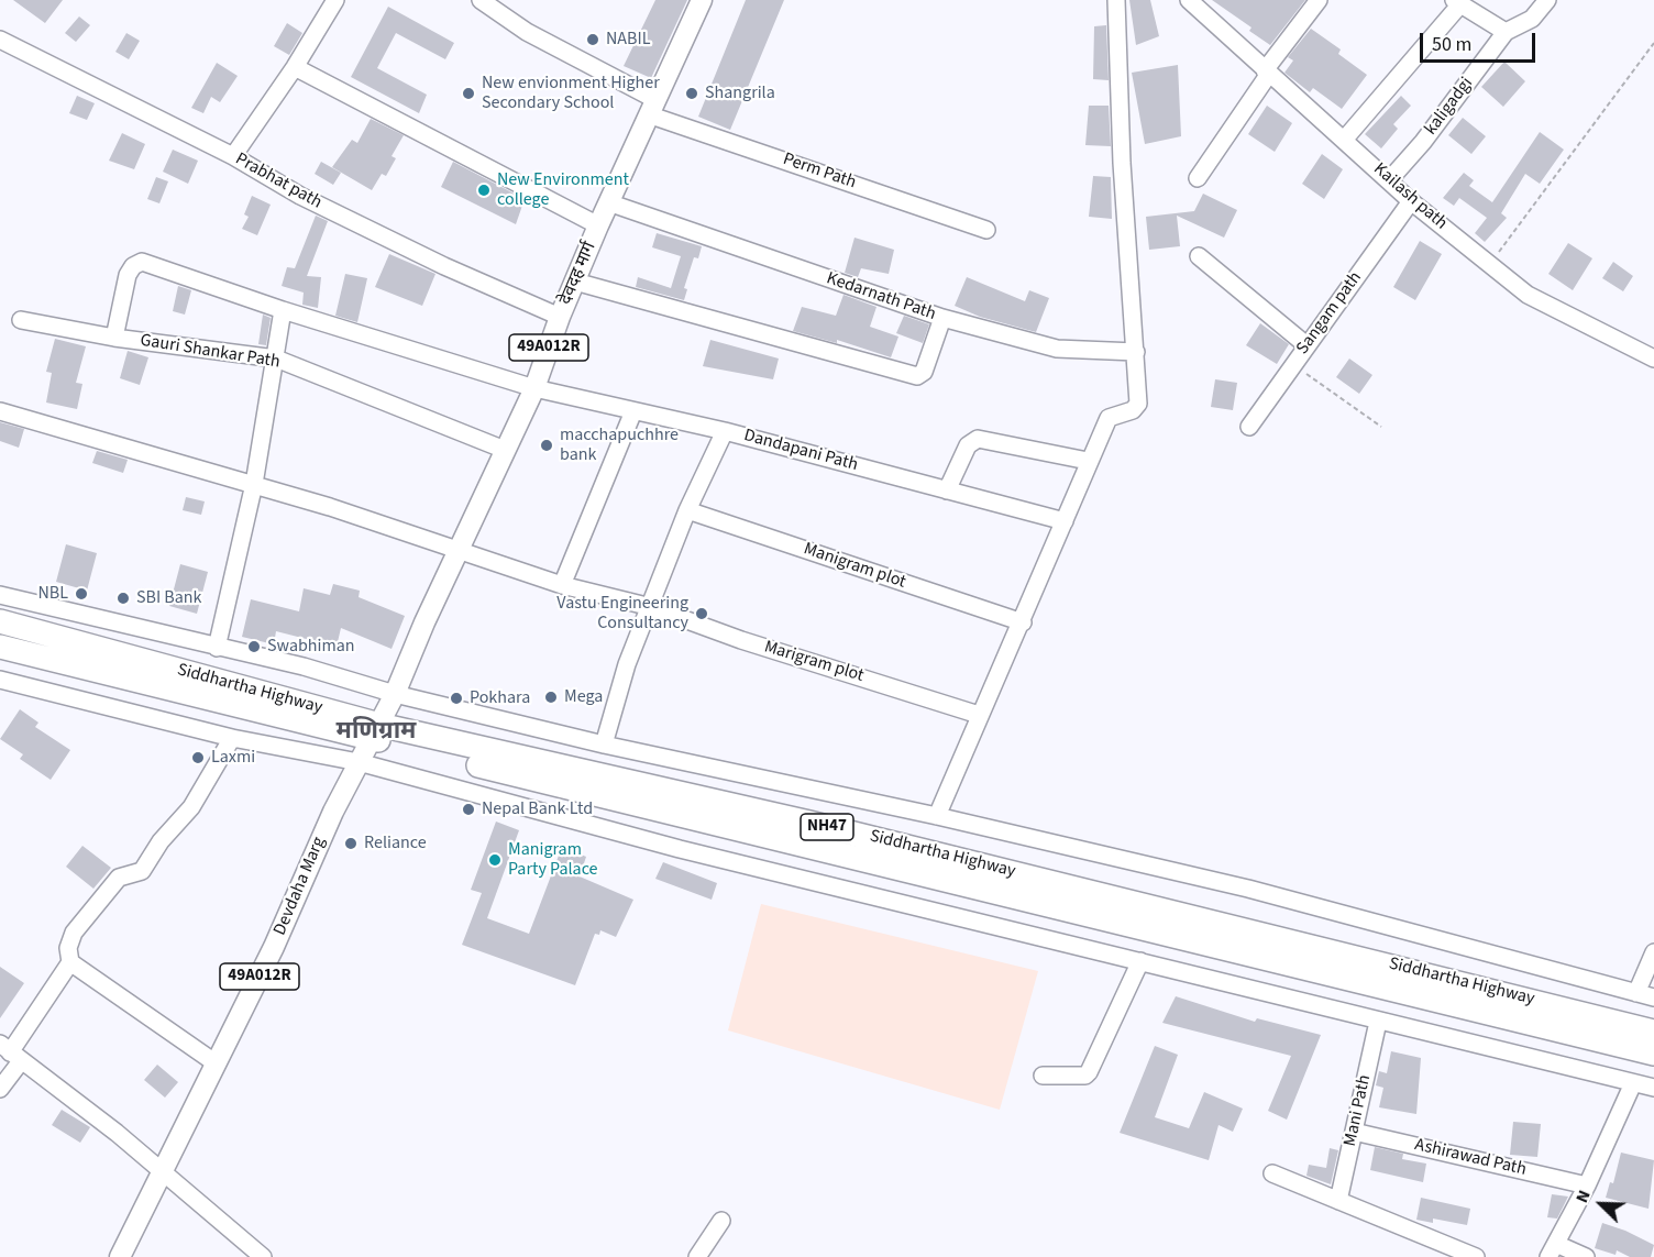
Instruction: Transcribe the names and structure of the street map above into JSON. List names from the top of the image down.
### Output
{
  "streets": {
    "highway": ["Siddhartha Highway", "NH47"],
    "main road": ["देवदह मार्ग", "49A012R", "Devdaha Marg"],
    "street": [
      "kaligadgi",
      "Perm Path",
      "Prabhat path",
      "Kailash path",
      "Kedarnath Path",
      "Sangam path",
      "Gauri Shankar Path",
      "Dandapani Path",
      "Manigram plot",
      "Marigram plot",
      "Mani Path",
      "Ashirawad Path"
    ]
  },
  "crossings": [
    ["kaligadgi", "Kailash path"],
    ["Perm Path", "देवदह मार्ग"],
    ["Prabhat path", "देवदह मार्ग"],
    ["Kailash path", "Sangam path"],
    ["देवदह मार्ग", "Kedarnath Path"],
    ["देवदह मार्ग", "Gauri Shankar Path"],
    ["देवदह मार्ग", "Dandapani Path"],
    ["देवदह मार्ग", "Marigram plot"],
    ["देवदह मार्ग", "Devdaha Marg"],
    ["Gauri Shankar Path", "Dandapani Path"],
    ["Siddhartha Highway", "Devdaha Marg"],
    ["Mani Path", "Ashirawad Path"]
  ],
  "districts": ["मणिग्राम"],
  "places": [
    "NABIL",
    "New envionment Higher Secondary School",
    "Shangrila",
    "New Environment college",
    "macchapuchhre bank",
    "NBL",
    "SBI Bank",
    "Vastu Engineering Consultancy",
    "Swabhiman",
    "Mega",
    "Pokhara",
    "Laxmi",
    "Nepal Bank Ltd",
    "Reliance",
    "Manigram Party Palace"
  ],
  "scale_bar": "50 m",
  "north": "top left"
}
